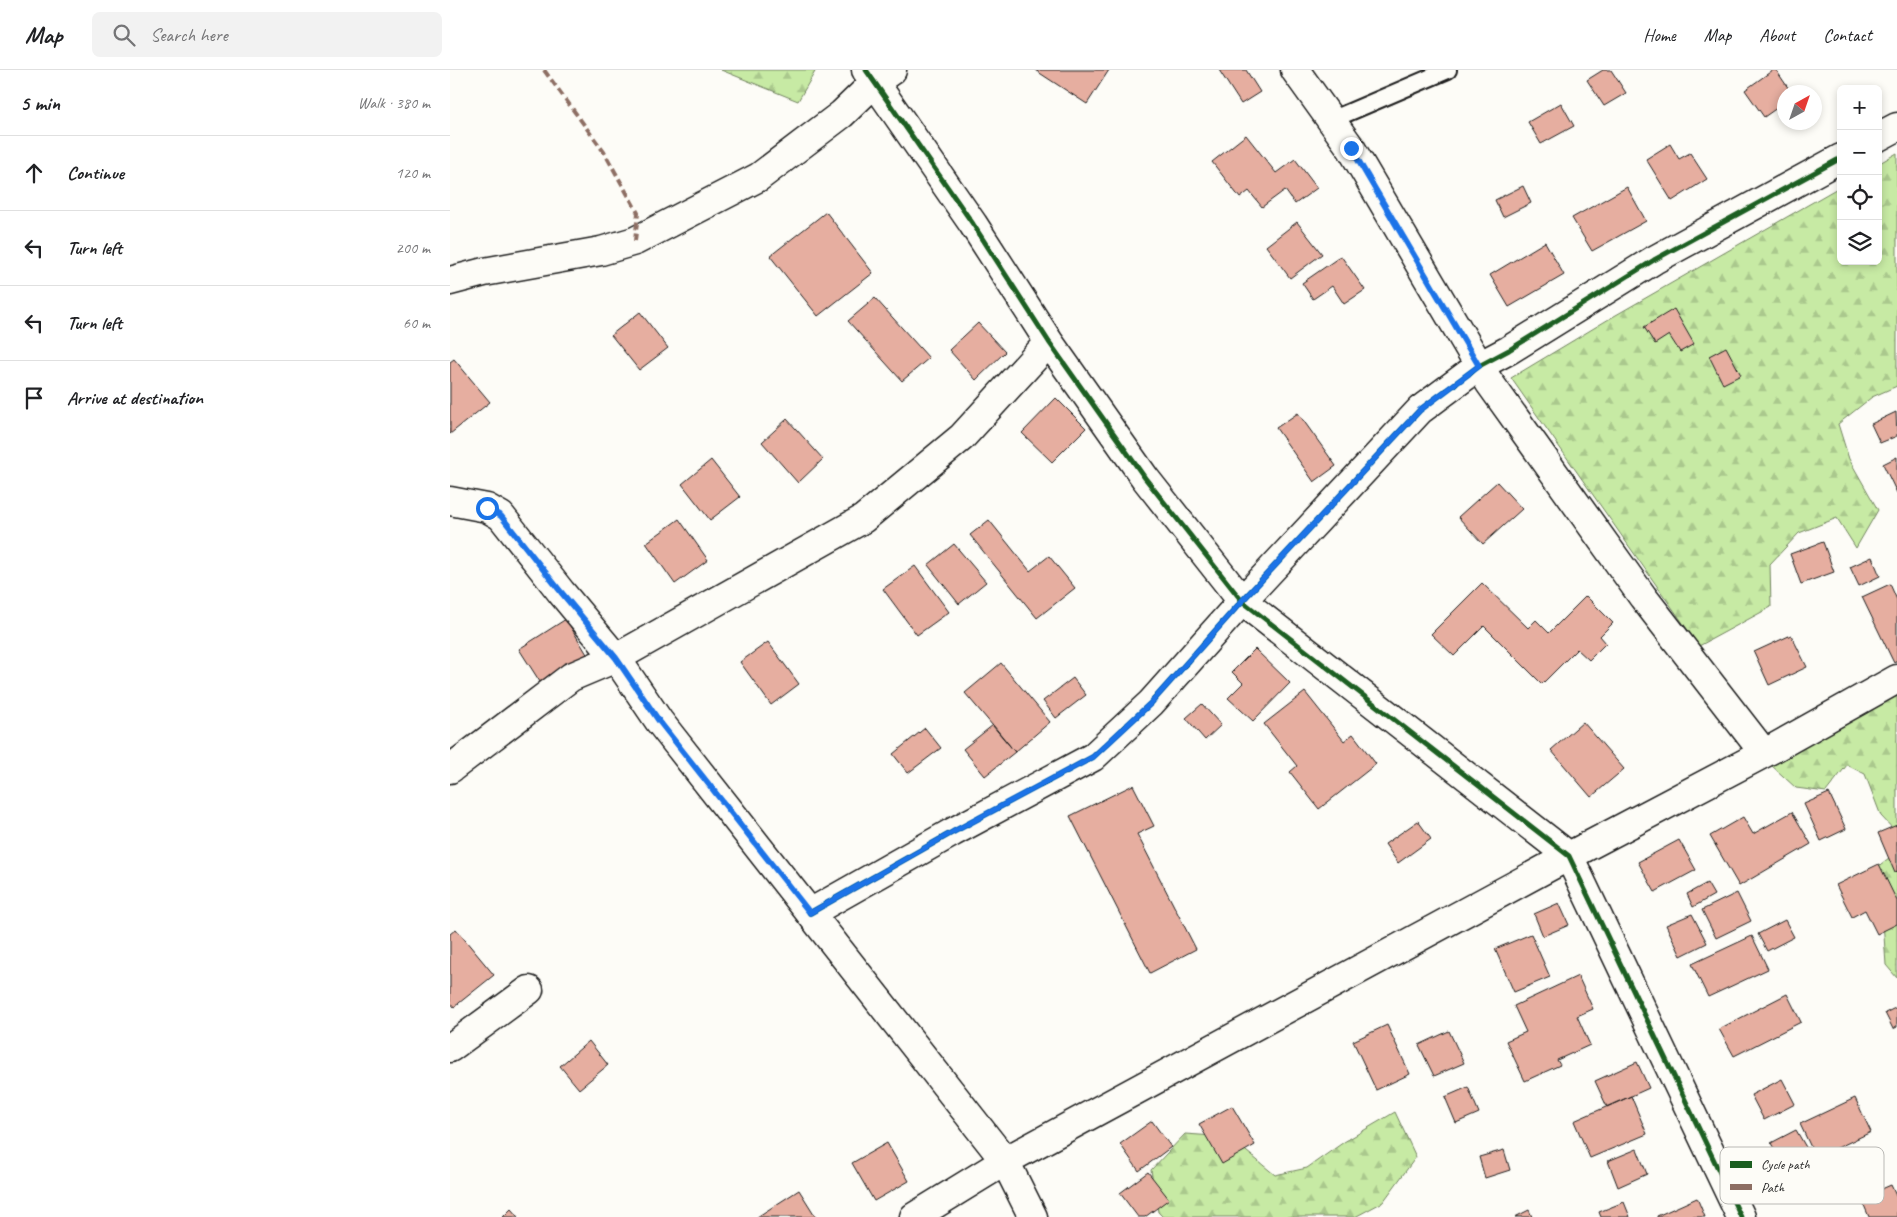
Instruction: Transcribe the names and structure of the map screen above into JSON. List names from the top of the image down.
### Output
{
  "legend": ["Cycle path", "Path"],
  "north": "top right",
  "page": {
    "header": "Map",
    "search": "Search here",
    "nav": [
      "Home",
      "Map",
      "About",
      "Contact"
    ],
    "heading": ["5 min", "Walk · 380 m"],
    "map_buttons": ["+", "−"],
    "list": [
      ["Continue", "120 m"],
      ["Turn left", "200 m"],
      ["Turn left", "60 m"],
      "Arrive at destination"
    ]
  }
}
